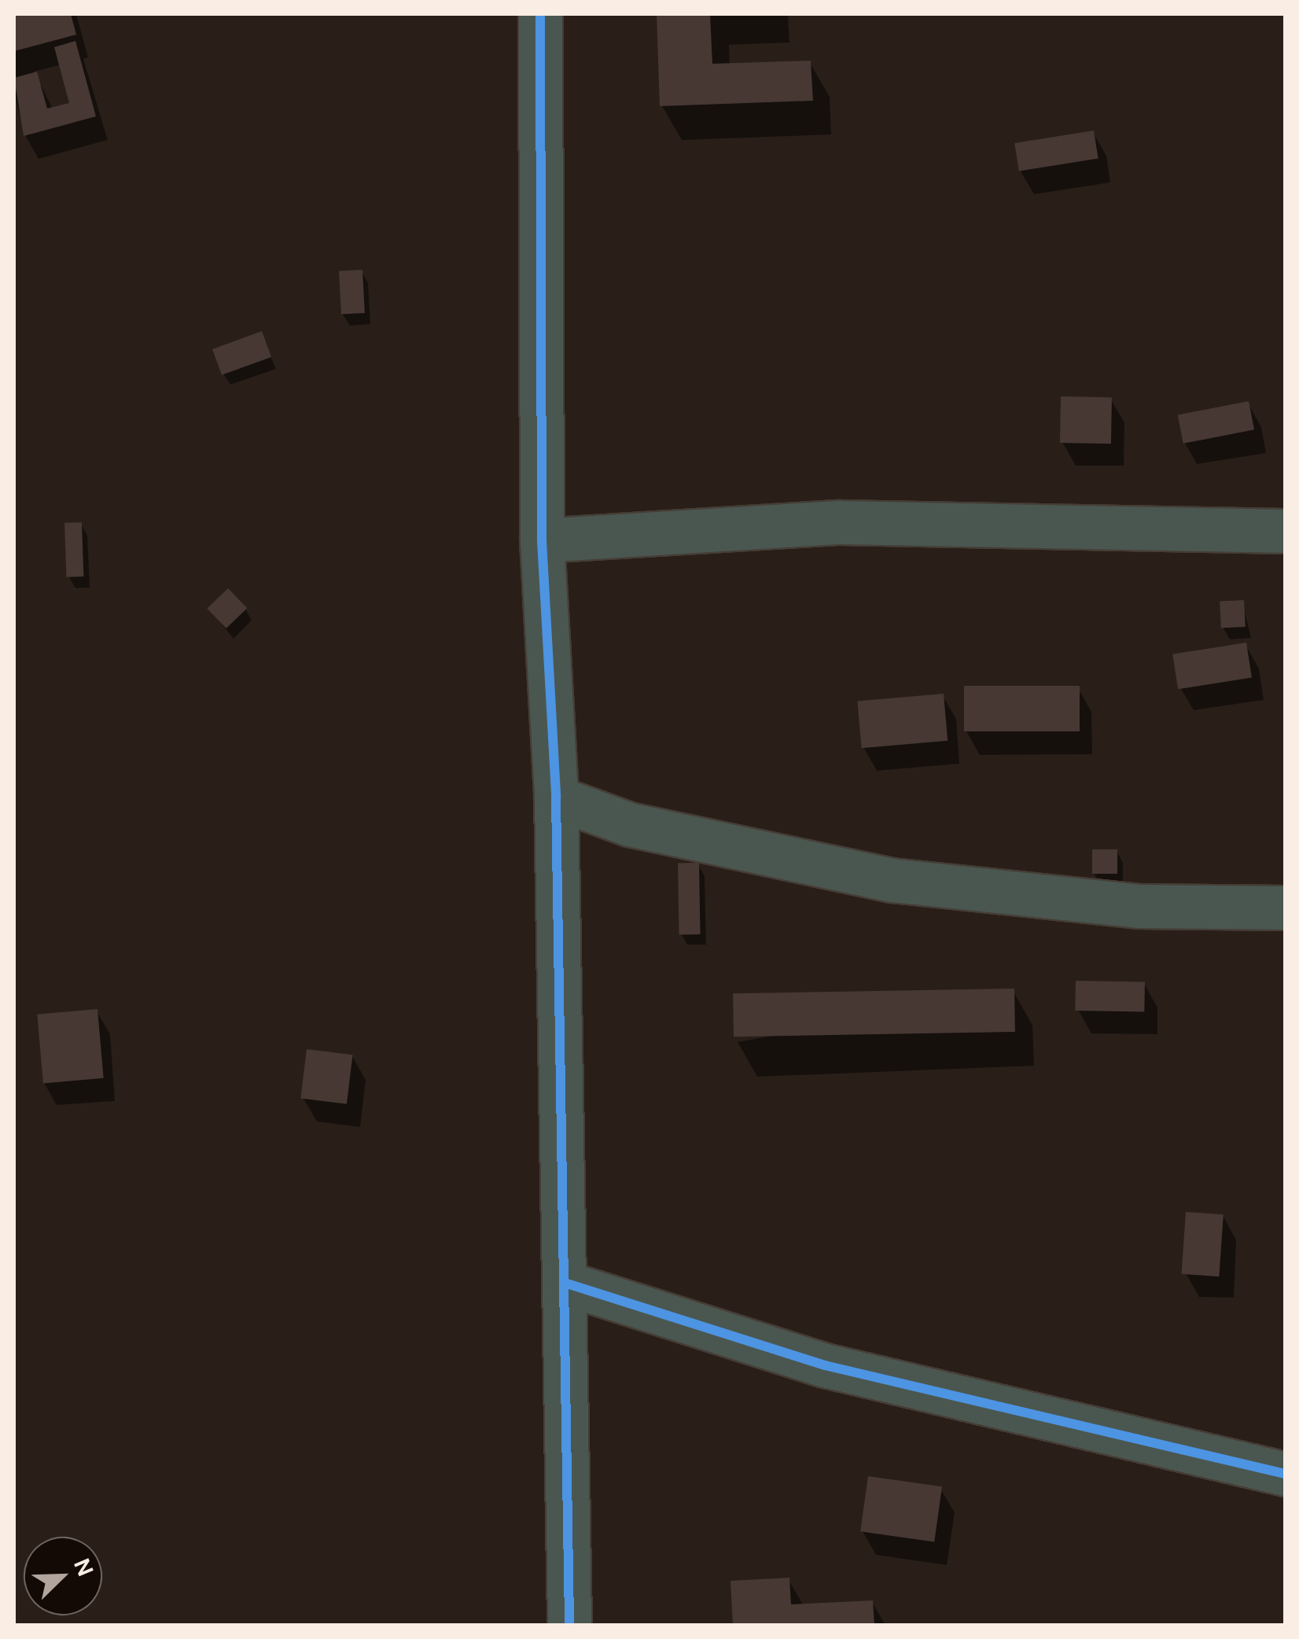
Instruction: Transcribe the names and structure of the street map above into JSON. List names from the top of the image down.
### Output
{
  "north": "top right"
}
